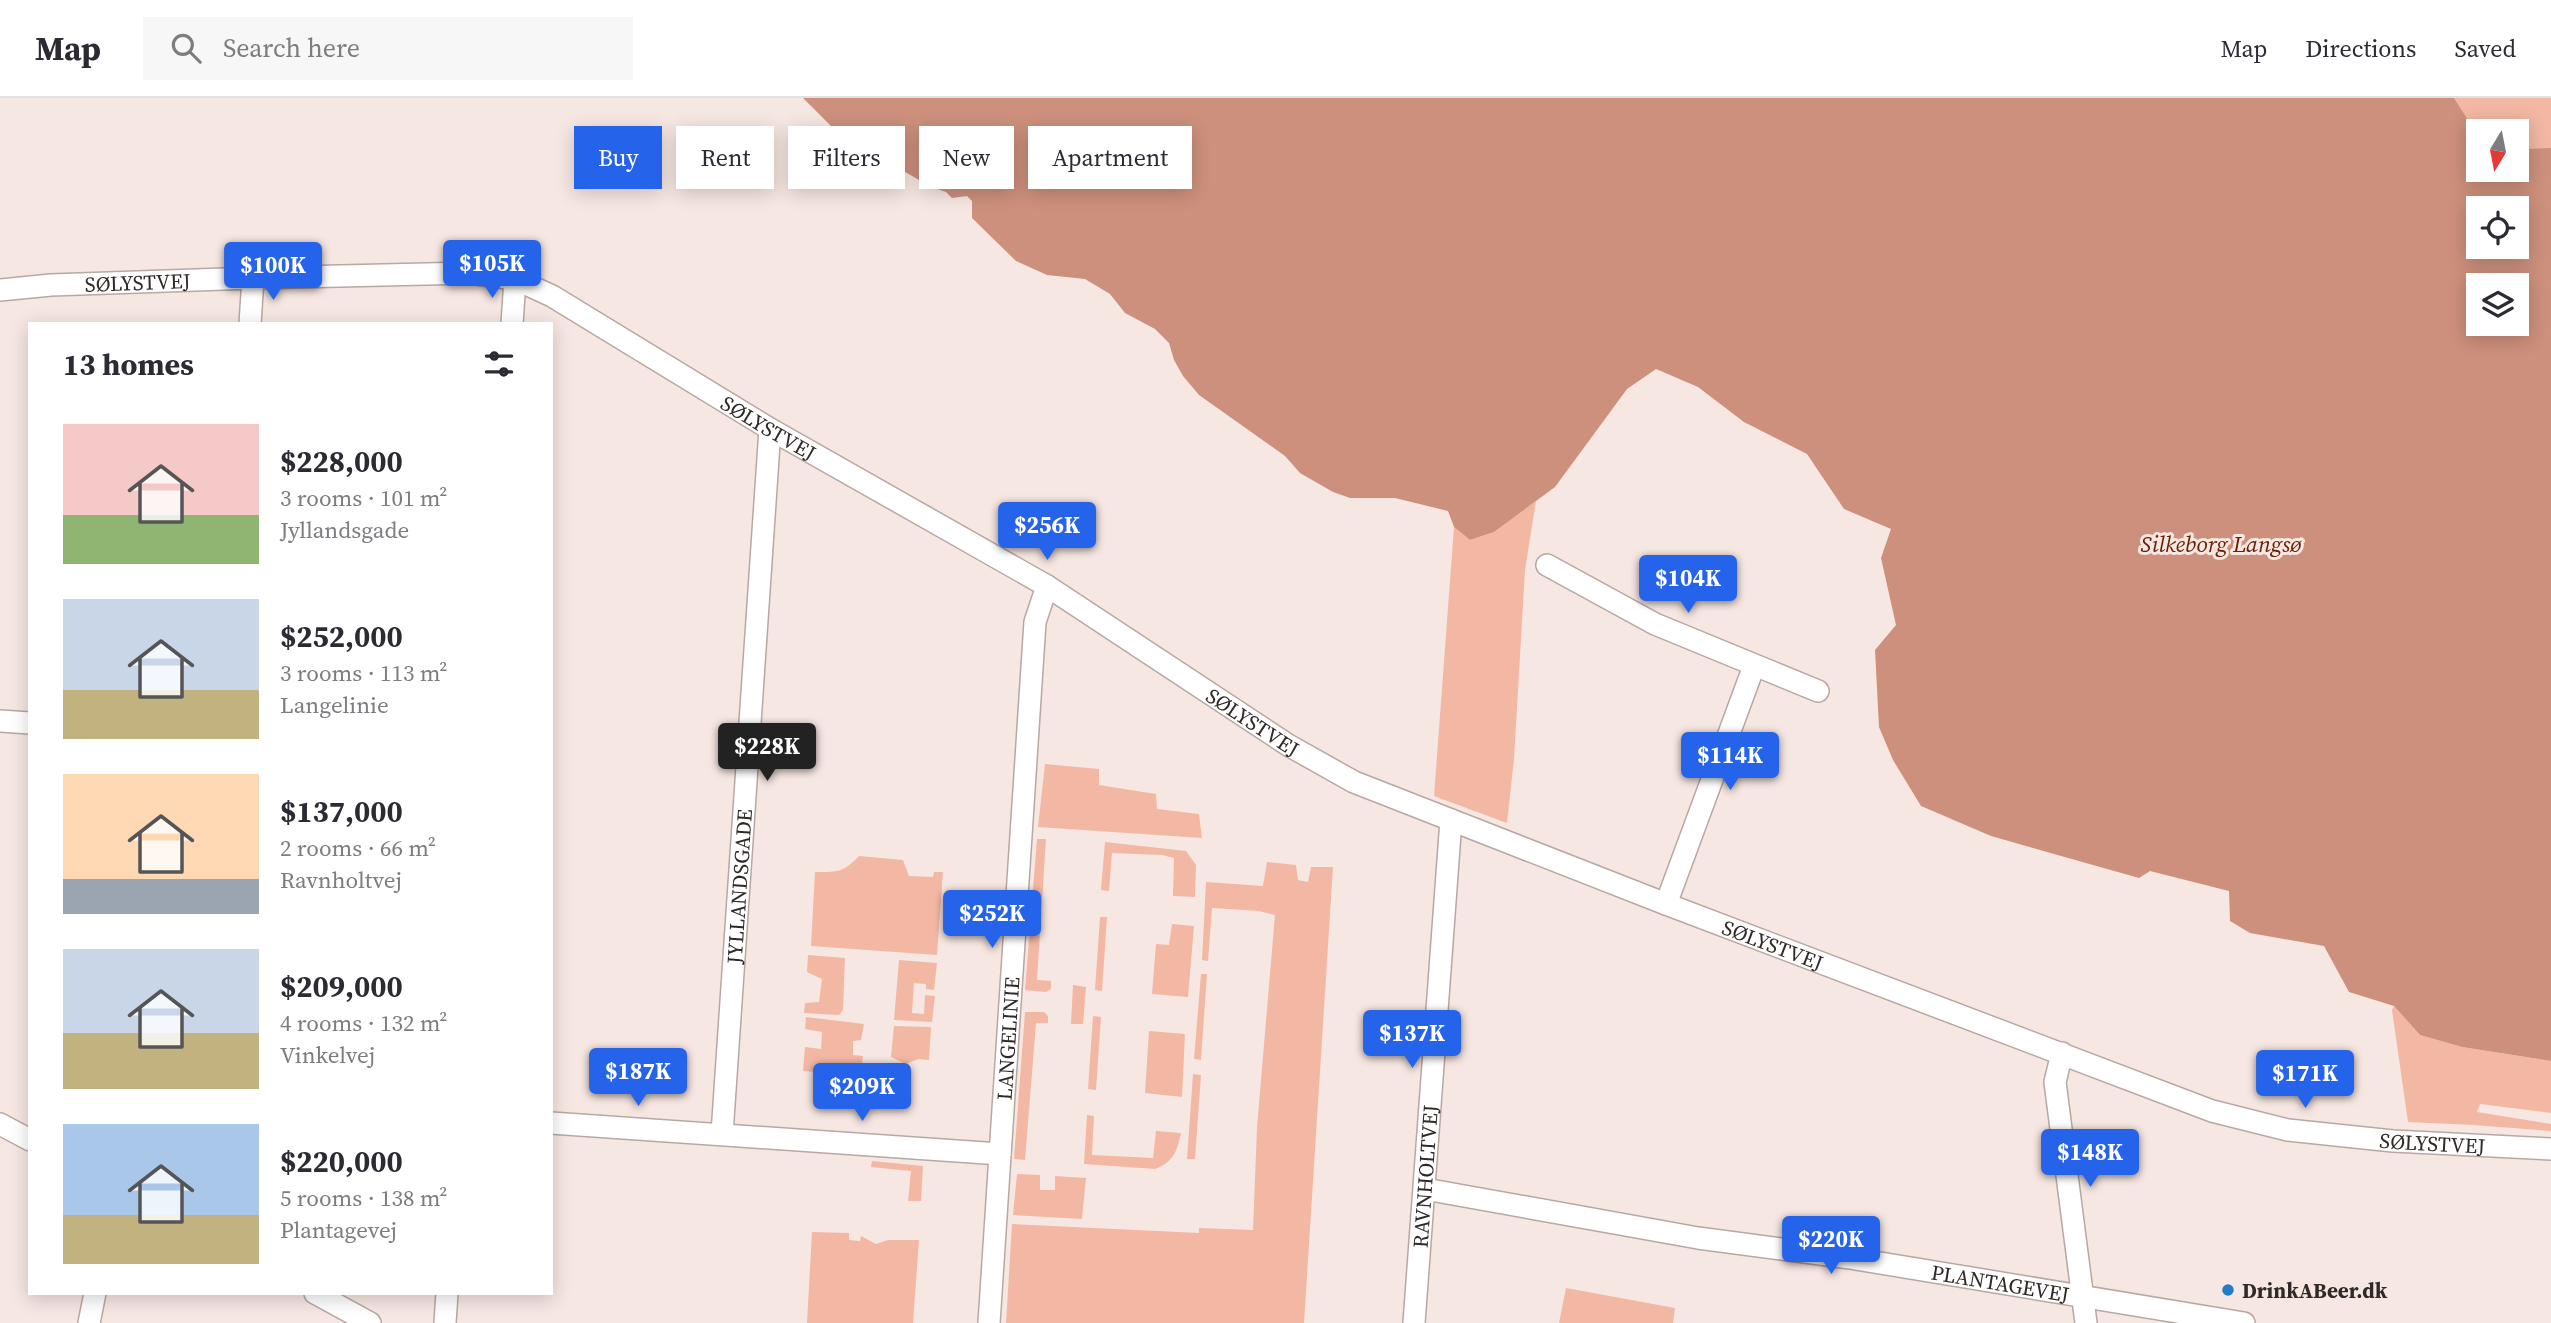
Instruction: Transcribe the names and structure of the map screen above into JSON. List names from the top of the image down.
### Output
{
  "streets": {
    "street": [
      "SØLYSTVEJ",
      "JYLLANDSGADE",
      "LANGELINIE",
      "RAVNHOLTVEJ",
      "PLANTAGEVEJ"
    ]
  },
  "crossings": [
    ["SØLYSTVEJ", "JYLLANDSGADE"],
    ["SØLYSTVEJ", "LANGELINIE"],
    ["SØLYSTVEJ", "RAVNHOLTVEJ"],
    ["RAVNHOLTVEJ", "PLANTAGEVEJ"]
  ],
  "water": ["Silkeborg Langsø"],
  "places": ["DrinkABeer.dk"],
  "north": "bottom",
  "page": {
    "header": "Map",
    "search": "Search here",
    "nav": ["Map", "Directions", "Saved"],
    "chip": [
      "Buy",
      "Rent",
      "Filters",
      "New",
      "Apartment"
    ],
    "price": [
      "$105K",
      "$100K",
      "$256K",
      "$104K",
      "$228K",
      "$114K",
      "$252K",
      "$137K",
      "$187K",
      "$171K",
      "$209K",
      "$148K",
      "$220K"
    ],
    "heading": "13 homes",
    "list": [
      {
        "name": "$228,000",
        "note": "3 rooms · 101 m² · Jyllandsgade"
      },
      {
        "name": "$252,000",
        "note": "3 rooms · 113 m² · Langelinie"
      },
      {
        "name": "$137,000",
        "note": "2 rooms · 66 m² · Ravnholtvej"
      },
      {
        "name": "$209,000",
        "note": "4 rooms · 132 m² · Vinkelvej"
      },
      {
        "name": "$220,000",
        "note": "5 rooms · 138 m² · Plantagevej"
      }
    ]
  }
}
